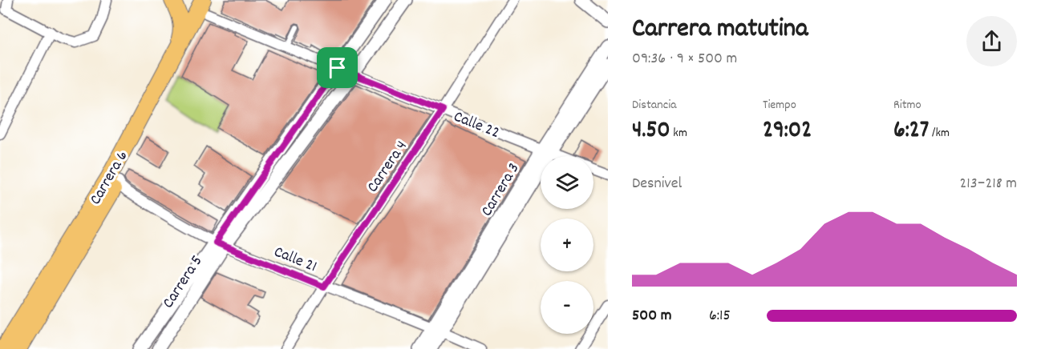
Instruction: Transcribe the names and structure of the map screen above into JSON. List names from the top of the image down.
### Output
{
  "streets": {
    "main road": ["Carrera 6"],
    "street": [
      "Calle 22",
      "Carrera 4",
      "Carrera 3",
      "Calle 21",
      "Carrera 5"
    ]
  },
  "crossings": [
    ["Calle 22", "Carrera 4"],
    ["Calle 22", "Carrera 6"],
    ["Calle 22", "Carrera 3"],
    ["Calle 22", "Carrera 5"],
    ["Carrera 4", "Calle 21"],
    ["Carrera 6", "Calle 21"],
    ["Carrera 3", "Calle 21"],
    ["Calle 21", "Carrera 5"]
  ],
  "page": {
    "heading": ["Carrera matutina", "09:36 · 9 × 500 m"],
    "stats": [
      ["Distancia", "4.50 km"],
      ["Tiempo", "29:02"],
      ["Ritmo", "6:27 /km"]
    ],
    "map_buttons": ["+", "−"],
    "chart": ["Desnivel", "213–218 m"],
    "list": [
      {
        "name": "500 m",
        "note": "6:15"
      }
    ]
  }
}
